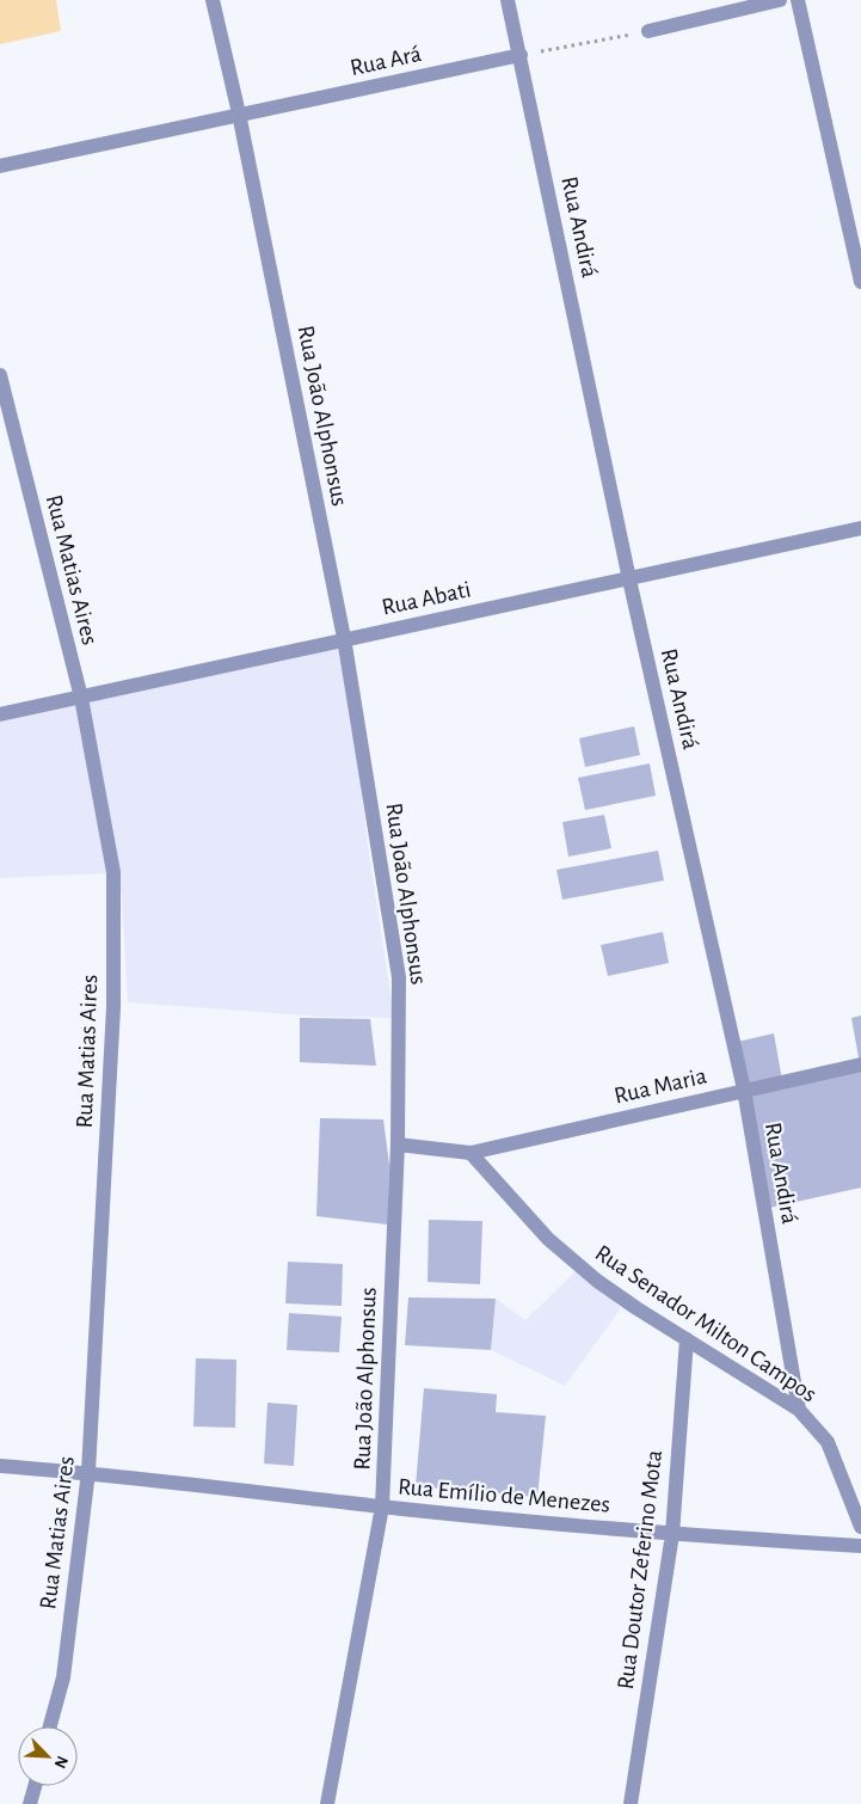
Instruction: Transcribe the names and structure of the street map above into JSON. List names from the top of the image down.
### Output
{
  "streets": {
    "street": [
      "Rua Ará",
      "Rua Andirá",
      "Rua João Alphonsus",
      "Rua Matias Aires",
      "Rua Abati",
      "Rua Maria",
      "Rua Senador Milton Campos",
      "Rua Emílio de Menezes",
      "Rua Doutor Zeferino Mota"
    ]
  },
  "crossings": [
    ["Rua Ará", "Rua Andirá"],
    ["Rua Ará", "Rua João Alphonsus"],
    ["Rua Andirá", "Rua Abati"],
    ["Rua Andirá", "Rua Maria"],
    ["Rua Andirá", "Rua Senador Milton Campos"],
    ["Rua João Alphonsus", "Rua Abati"],
    ["Rua João Alphonsus", "Rua Emílio de Menezes"],
    ["Rua Matias Aires", "Rua Abati"],
    ["Rua Matias Aires", "Rua Emílio de Menezes"],
    ["Rua Maria", "Rua Senador Milton Campos"],
    ["Rua Senador Milton Campos", "Rua Doutor Zeferino Mota"],
    ["Rua Emílio de Menezes", "Rua Doutor Zeferino Mota"]
  ],
  "north": "bottom right"
}
